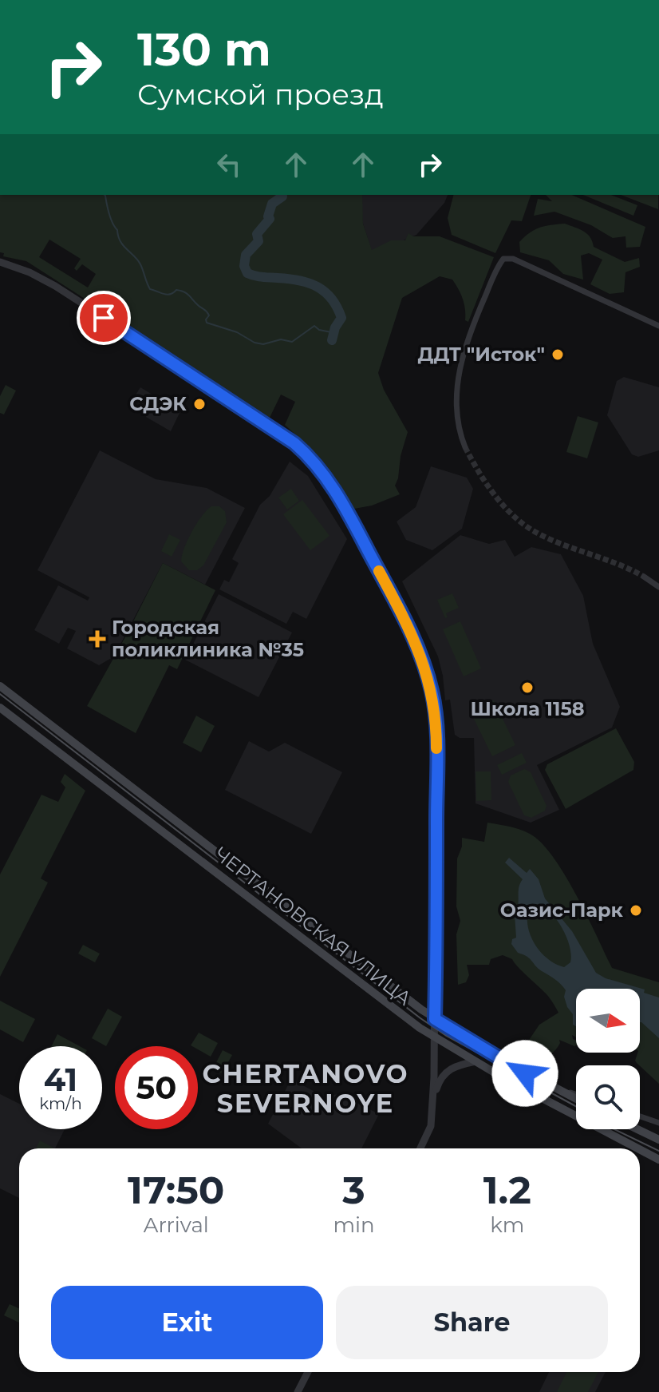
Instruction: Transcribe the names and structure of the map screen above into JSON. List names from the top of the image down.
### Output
{
  "streets": {
    "main road": ["ЧЕРТАНОВСКАЯ УЛИЦА"]
  },
  "districts": ["CHERTANOVO SEVERNOYE"],
  "places": {
    "other": [
      "ДДТ \"Исток\"",
      "СДЭК",
      "Школа 1158",
      "Оазис-Парк"
    ],
    "health": ["Городская поликлиника №35"]
  },
  "north": "right",
  "page": {
    "turn": ["130 m", "Сумской проезд"],
    "speed": "41 km/h",
    "limit": "50",
    "eta": [
      "17:50",
      "Arrival",
      "3",
      "min",
      "1.2",
      "km"
    ],
    "buttons": ["Exit", "Share"]
  }
}
